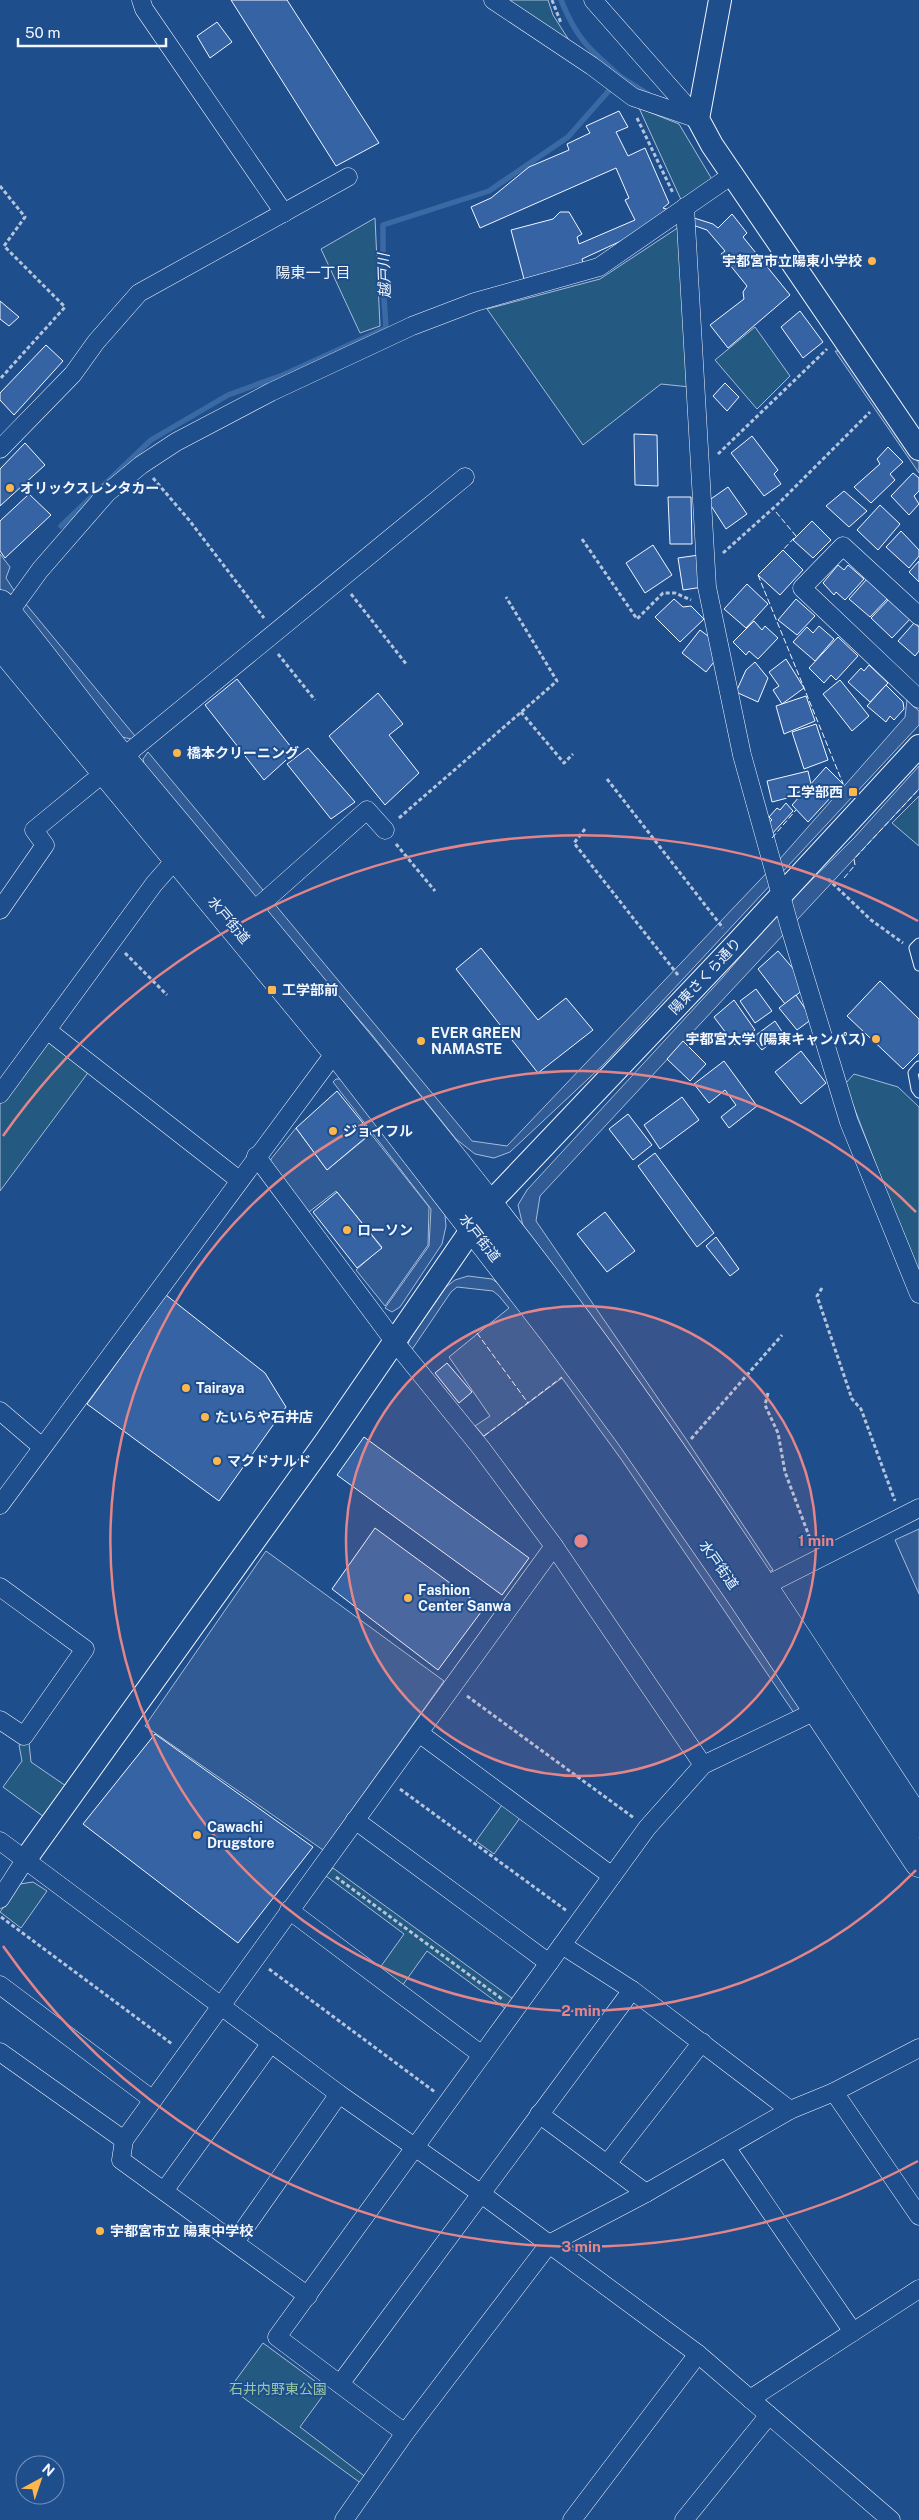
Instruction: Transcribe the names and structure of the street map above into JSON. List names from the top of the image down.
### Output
{
  "streets": {
    "highway": ["水戸街道"],
    "street": ["陽東さくら通り"]
  },
  "crossings": [
    ["水戸街道", "陽東さくら通り"]
  ],
  "districts": ["陽東一丁目"],
  "water": ["越戸川"],
  "parks": ["石井内野東公園"],
  "places": {
    "other": [
      "宇都宮市立陽東小学校",
      "オリックスレンタカー",
      "橋本クリーニング",
      "宇都宮大学 (陽東キャンパス)",
      "EVER GREEN NAMASTE",
      "ジョイフル",
      "ローソン",
      "Tairaya",
      "たいらや石井店",
      "マクドナルド",
      "Fashion Center Sanwa",
      "Cawachi Drugstore",
      "宇都宮市立 陽東中学校"
    ],
    "transit": ["工学部西", "工学部前"]
  },
  "scale_bar": "50 m",
  "north": "top right",
  "rings": ["1 min", "2 min", "3 min"]
}
